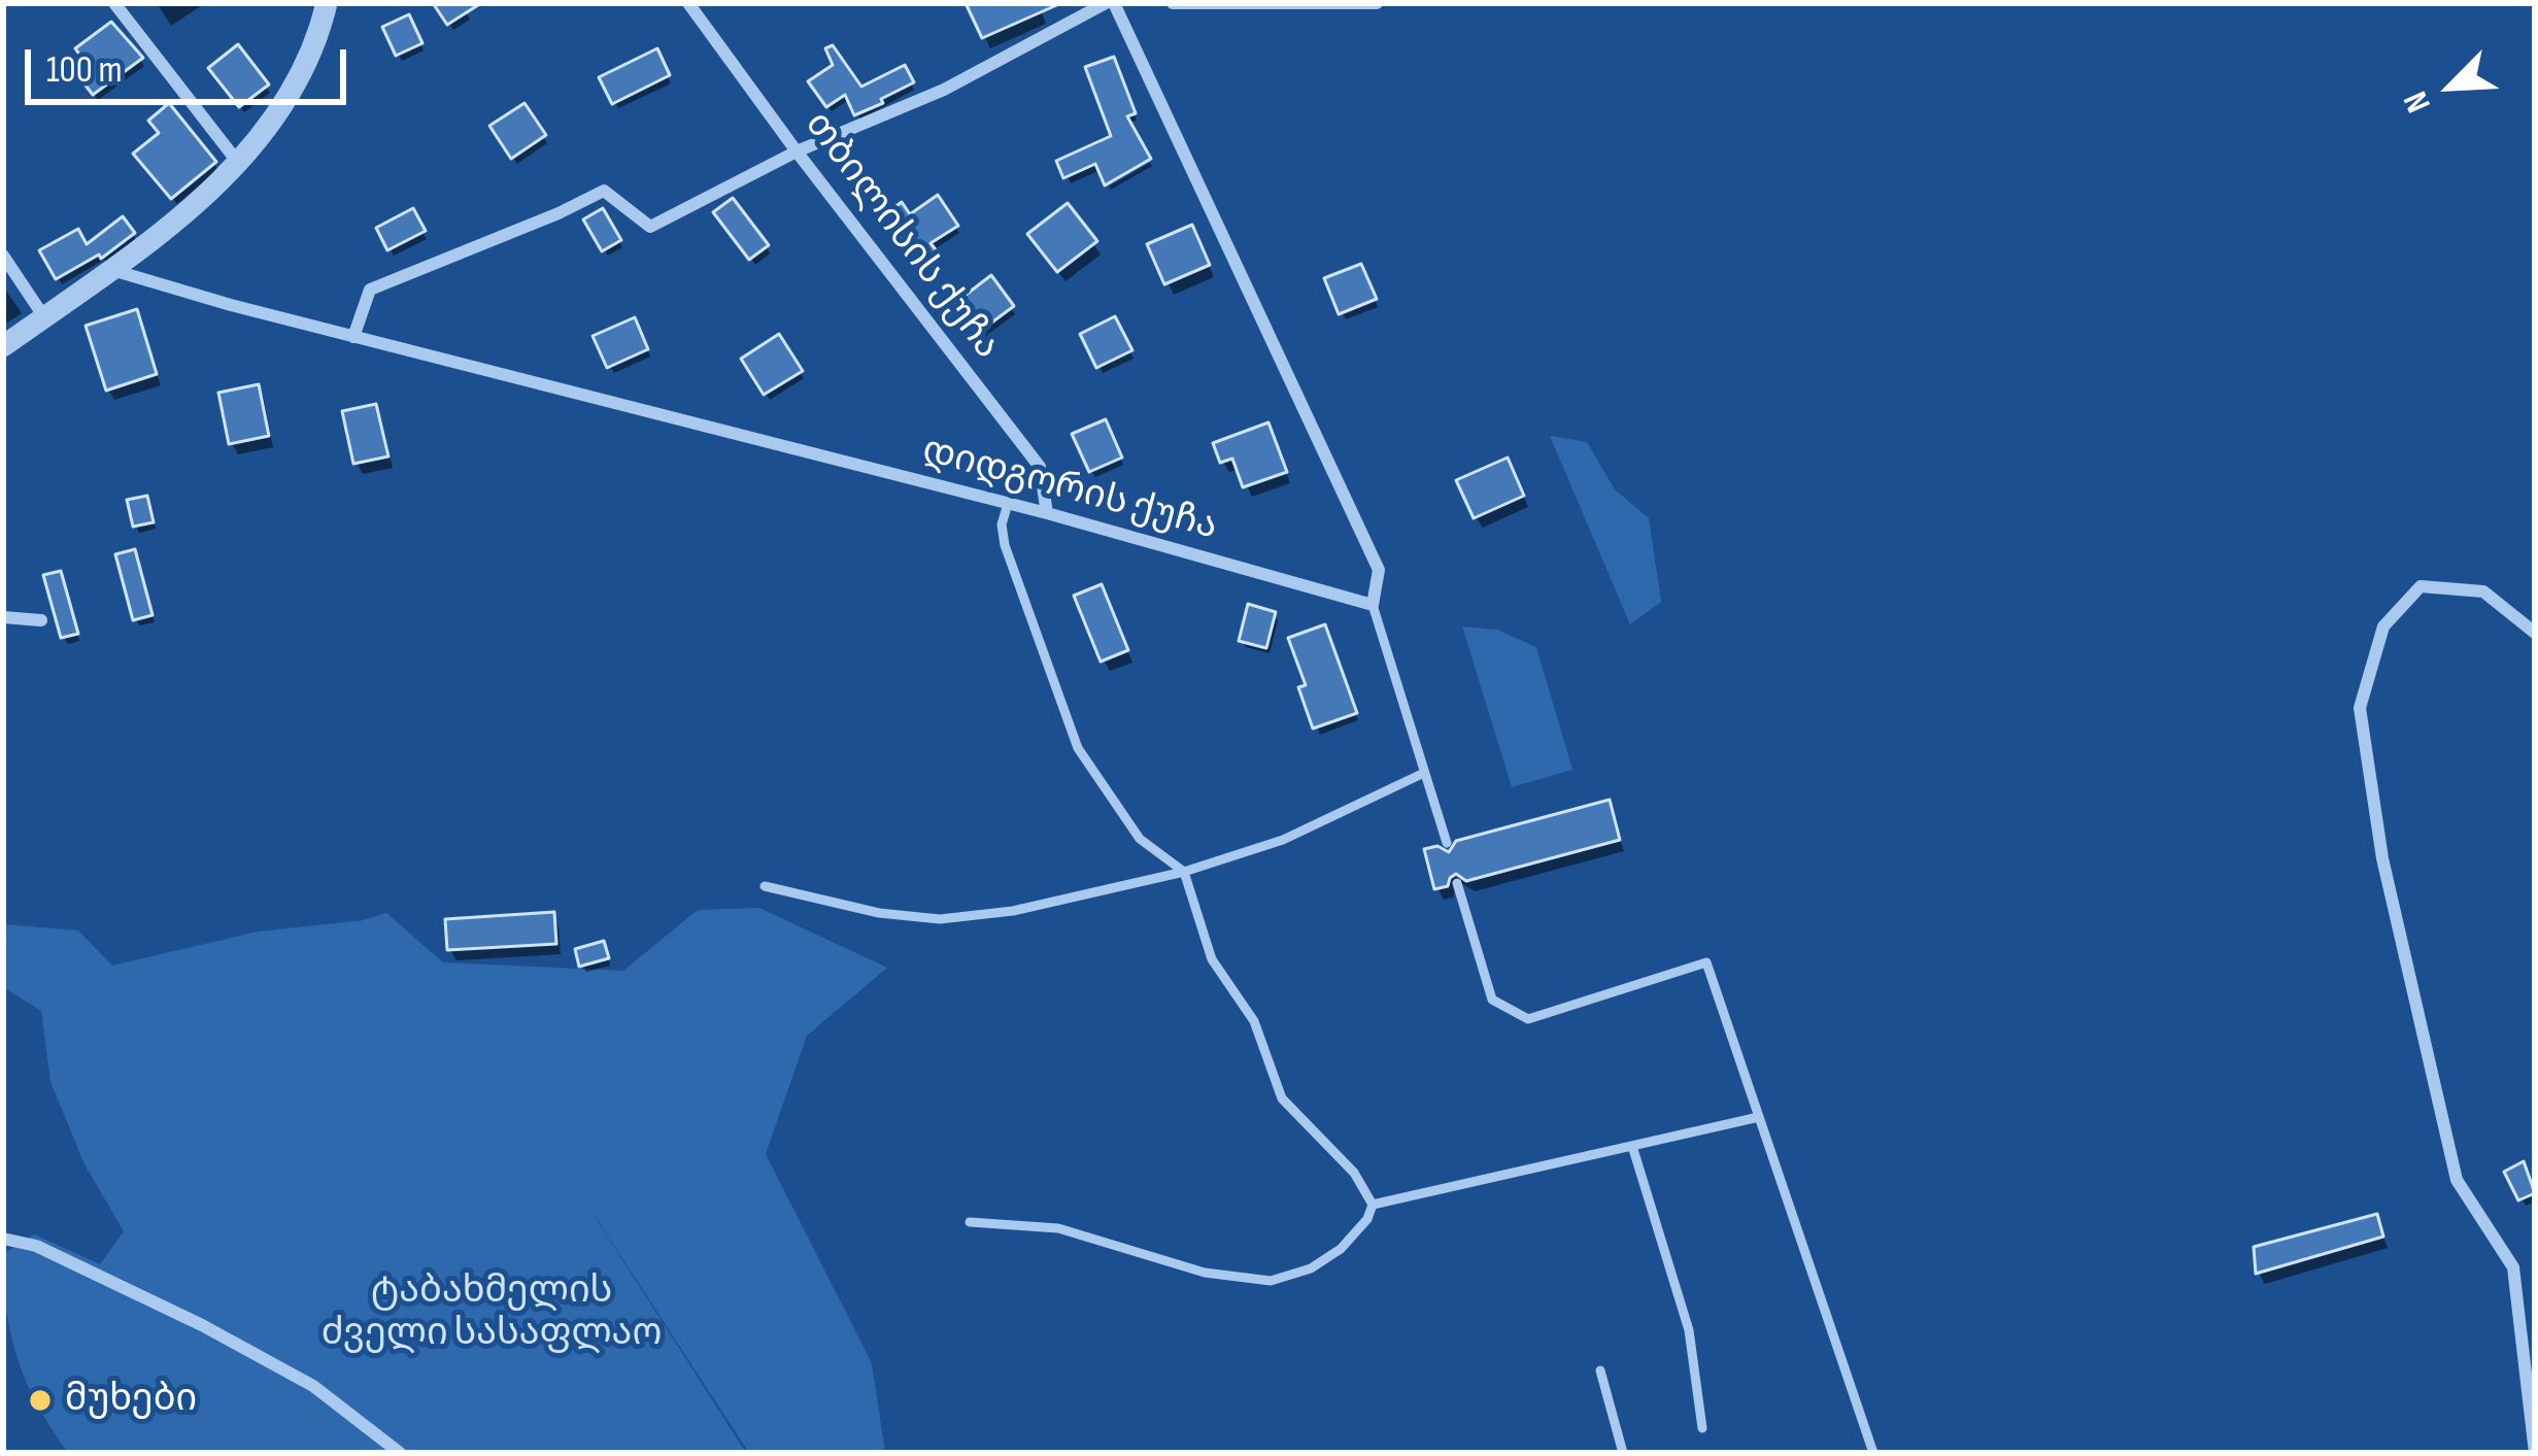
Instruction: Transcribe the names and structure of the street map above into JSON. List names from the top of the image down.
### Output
{
  "streets": {
    "street": ["თბილისის ქუჩა", "დიდგორის ქუჩა"]
  },
  "crossings": [
    ["თბილისის ქუჩა", "დიდგორის ქუჩა"]
  ],
  "parks": ["ტაბახმელის ძველი სასაფლაო"],
  "places": ["მუხები"],
  "scale_bar": "100 m",
  "north": "bottom left"
}
